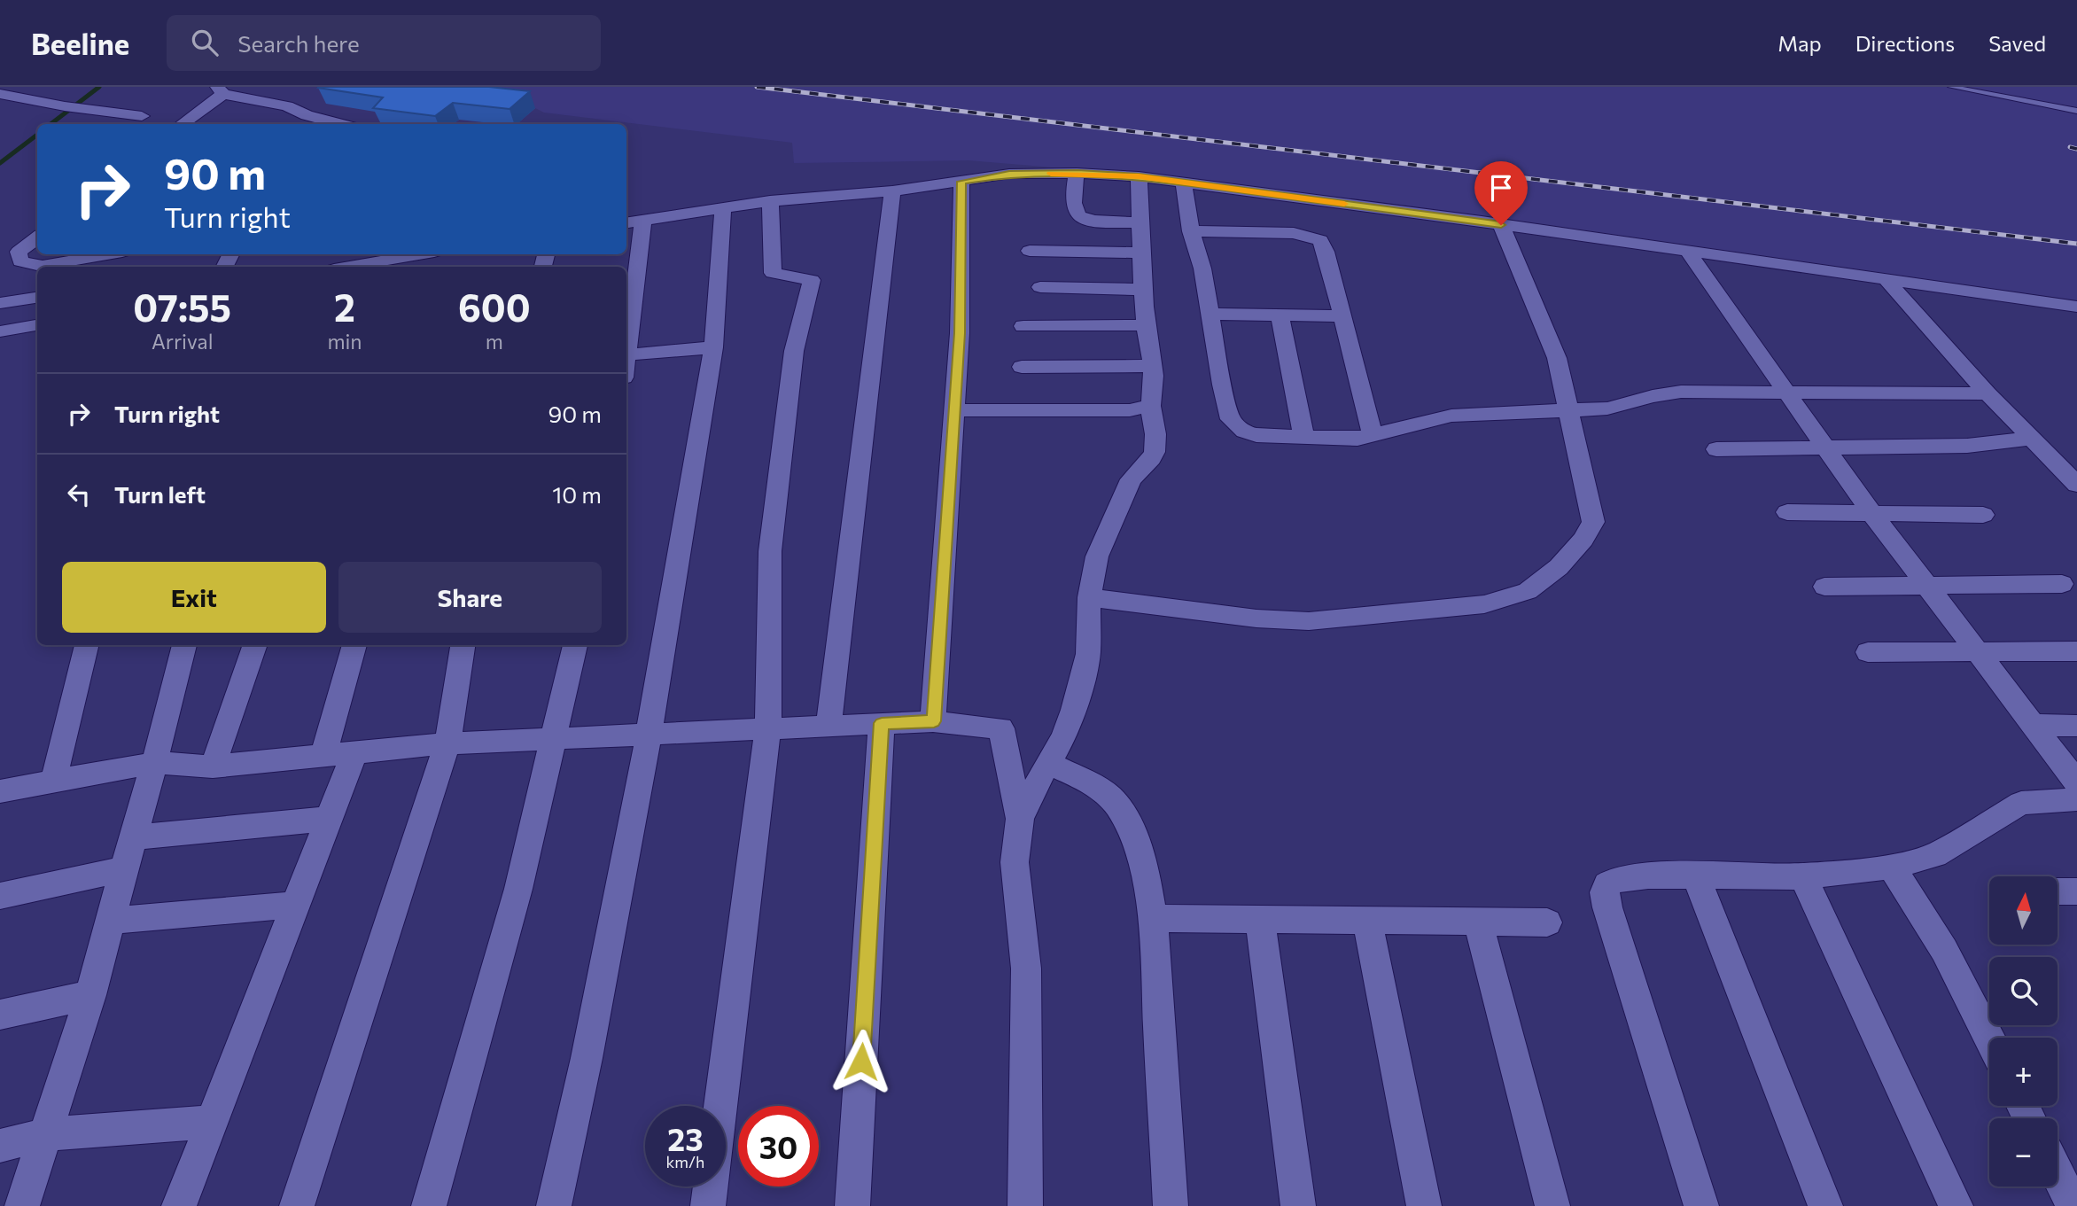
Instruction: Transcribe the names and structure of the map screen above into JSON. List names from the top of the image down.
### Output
{
  "north": "top",
  "page": {
    "header": "Beeline",
    "search": "Search here",
    "nav": ["Map", "Directions", "Saved"],
    "turn": ["90 m", "Turn right"],
    "eta": [
      "07:55",
      "Arrival",
      "2",
      "min",
      "600",
      "m"
    ],
    "list": [
      {
        "name": "Turn right",
        "value": "90 m"
      },
      {
        "name": "Turn left",
        "value": "10 m"
      }
    ],
    "buttons": ["Exit", "Share"],
    "map_buttons": ["+", "−"],
    "speed": "23 km/h",
    "limit": "30"
  }
}
